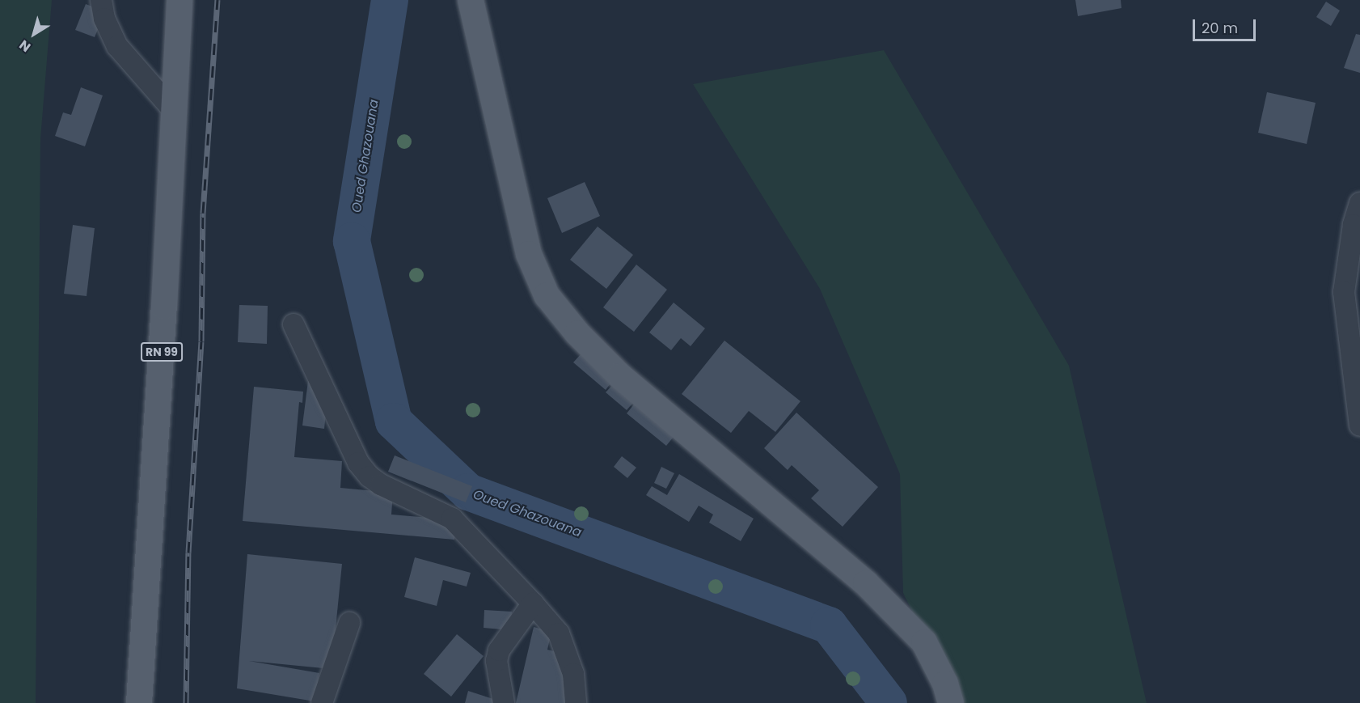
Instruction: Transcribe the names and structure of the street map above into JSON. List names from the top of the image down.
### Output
{
  "streets": {
    "main road": ["RN 99"]
  },
  "water": ["Oued Ghazouana"],
  "scale_bar": "20 m",
  "north": "bottom left"
}
